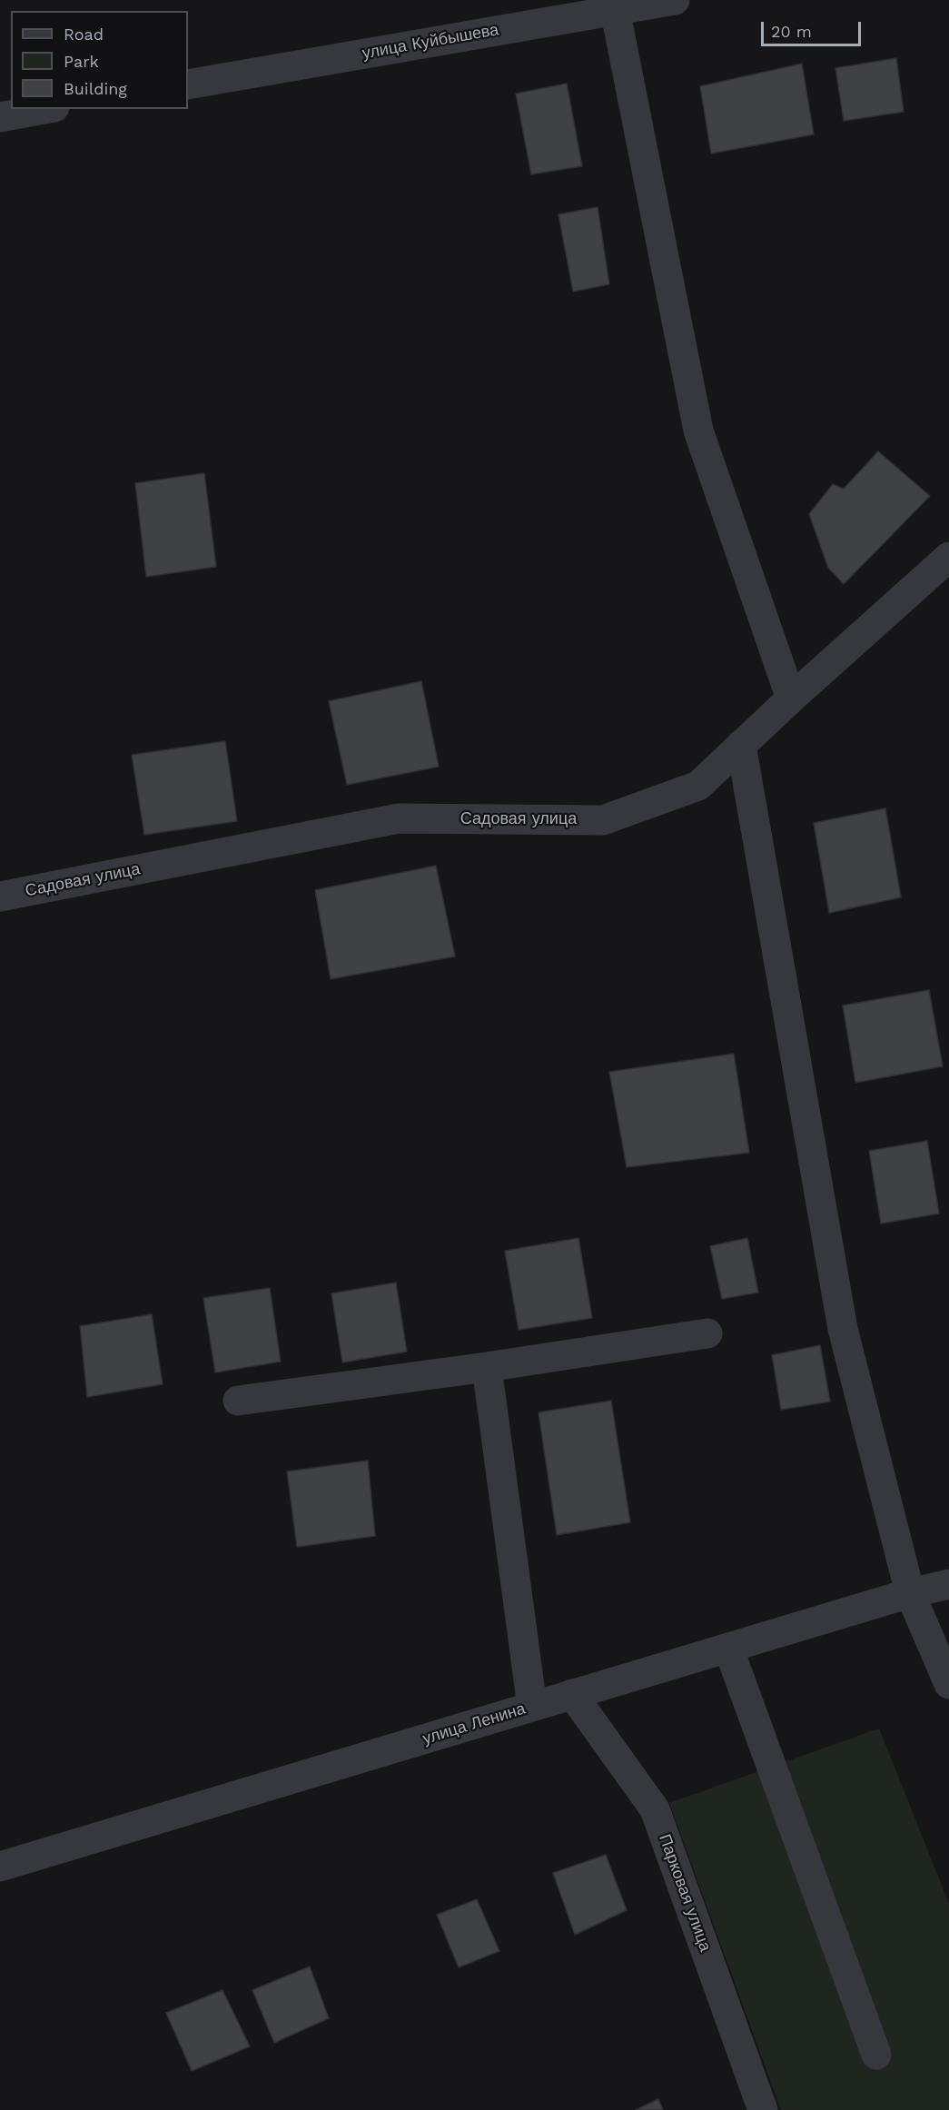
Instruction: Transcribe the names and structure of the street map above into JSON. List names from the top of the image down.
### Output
{
  "streets": {
    "street": [
      "улица Куйбышева",
      "Садовая улица",
      "улица Ленина",
      "Парковая улица"
    ]
  },
  "crossings": [
    ["улица Ленина", "Парковая улица"]
  ],
  "legend": ["Road", "Park", "Building"],
  "scale_bar": "20 m"
}
